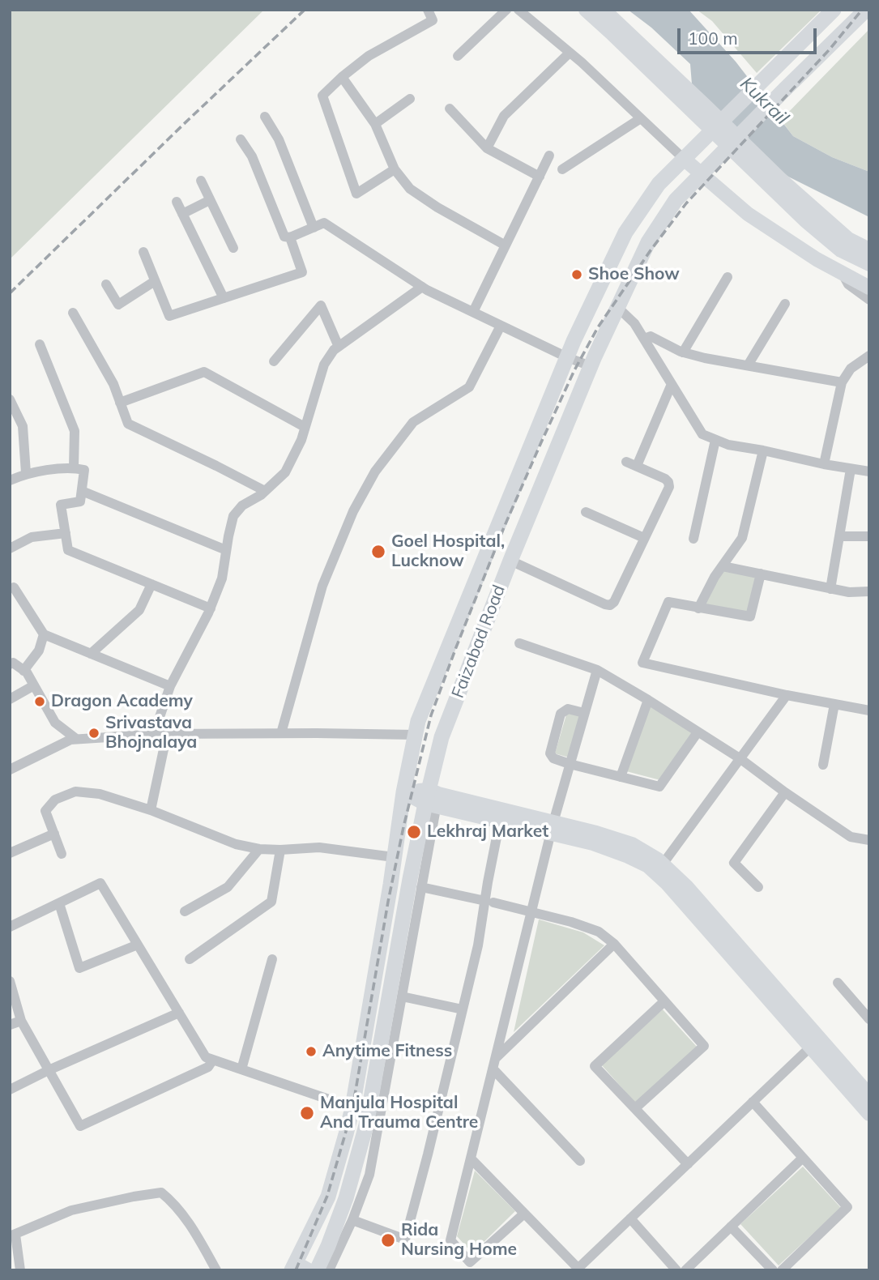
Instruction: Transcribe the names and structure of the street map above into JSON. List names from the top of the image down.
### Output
{
  "streets": {
    "main road": ["Faizabad Road"]
  },
  "water": ["Kukrail"],
  "places": [
    "Shoe Show",
    "Goel Hospital, Lucknow",
    "Dragon Academy",
    "Srivastava Bhojnalaya",
    "Lekhraj Market",
    "Anytime Fitness",
    "Manjula Hospital And Trauma Centre",
    "Rida Nursing Home"
  ],
  "scale_bar": "100 m"
}
